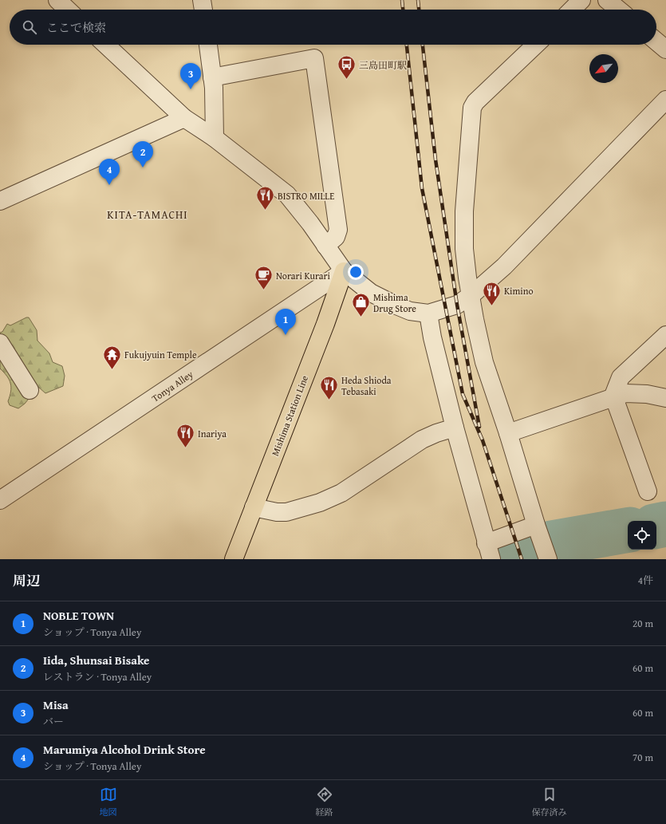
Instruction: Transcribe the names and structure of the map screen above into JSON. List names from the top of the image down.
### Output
{
  "streets": {
    "main road": ["Mishima Station Line"],
    "street": ["Tonya Alley"]
  },
  "crossings": [
    ["Tonya Alley", "Mishima Station Line"]
  ],
  "districts": ["KITA-TAMACHI"],
  "places": {
    "bus stop": ["三島田町駅"],
    "restaurant": [
      "BISTRO MILLE",
      "Kimino",
      "Heda Shioda Tebasaki",
      "Inariya"
    ],
    "cafe": ["Norari Kurari"],
    "shop": ["Mishima Drug Store"],
    "temple": ["Fukujyuin Temple"]
  },
  "north": "bottom left",
  "page": {
    "search": "ここで検索",
    "pins": [
      "3",
      "2",
      "4",
      "1"
    ],
    "heading": ["周辺", "4件"],
    "list": [
      {
        "mark": "1",
        "name": "NOBLE TOWN",
        "note": "ショップ · Tonya Alley",
        "value": "20 m"
      },
      {
        "mark": "2",
        "name": "Iida, Shunsai Bisake",
        "note": "レストラン · Tonya Alley",
        "value": "60 m"
      },
      {
        "mark": "3",
        "name": "Misa",
        "note": "バー",
        "value": "60 m"
      },
      {
        "mark": "4",
        "name": "Marumiya Alcohol Drink Store",
        "note": "ショップ · Tonya Alley",
        "value": "70 m"
      }
    ],
    "nav": ["地図", "経路", "保存済み"]
  }
}
